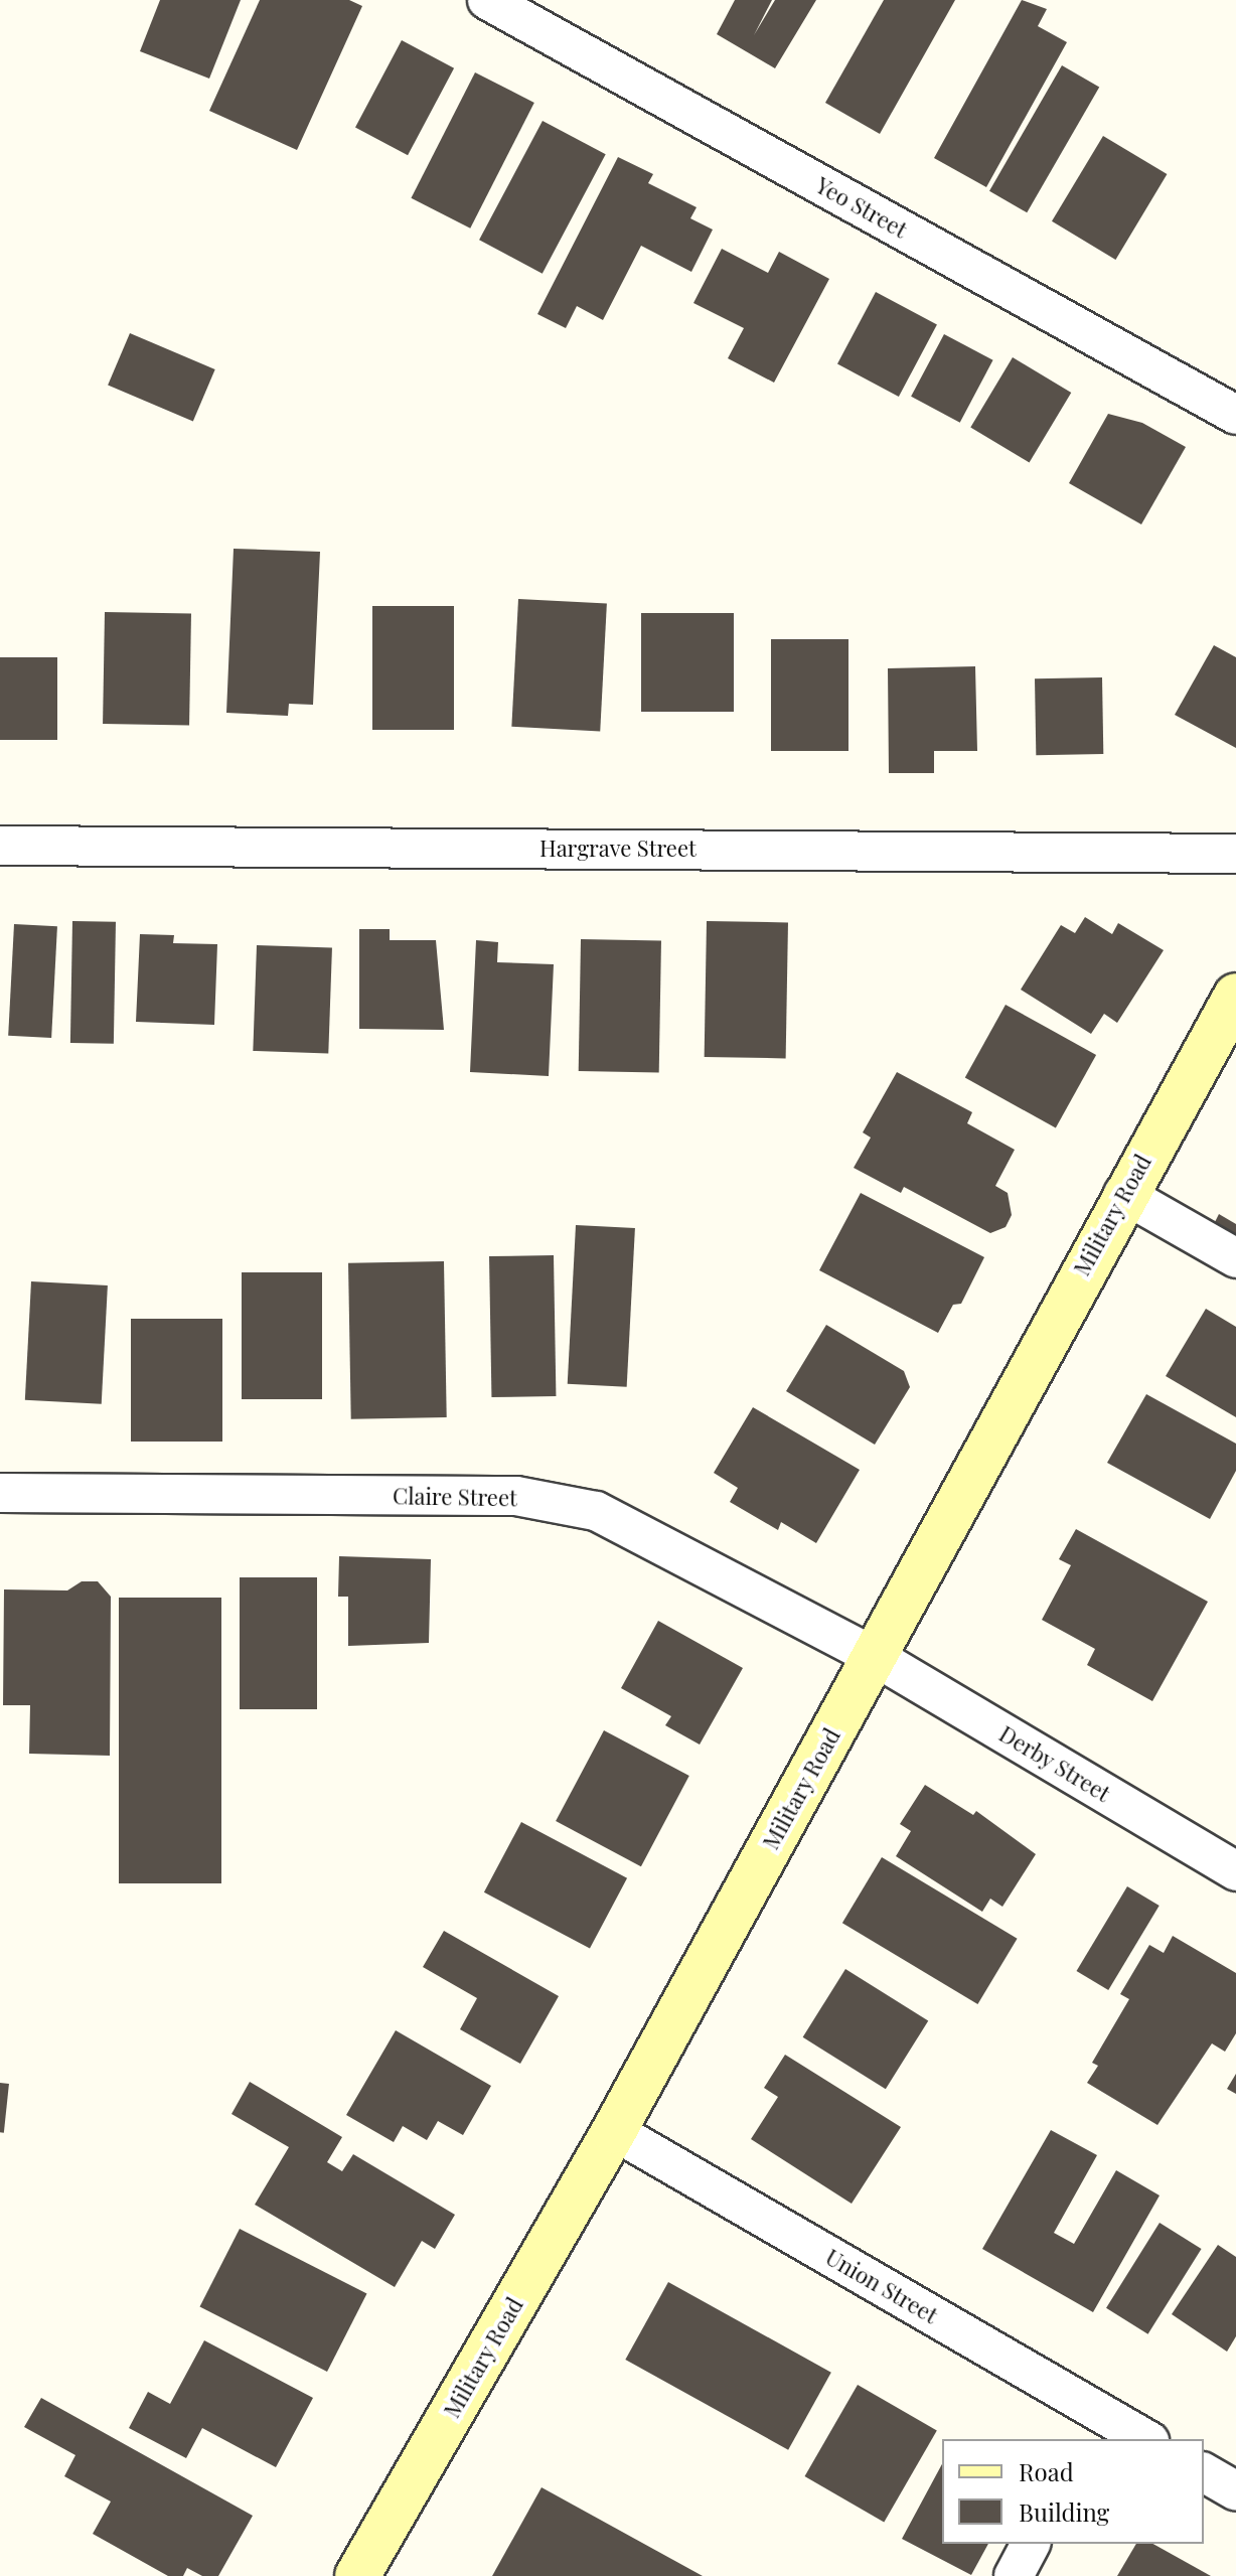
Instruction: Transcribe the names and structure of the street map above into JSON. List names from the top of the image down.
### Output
{
  "streets": {
    "main road": ["Military Road"],
    "street": [
      "Yeo Street",
      "Hargrave Street",
      "Claire Street",
      "Derby Street",
      "Union Street"
    ]
  },
  "crossings": [
    ["Military Road", "Claire Street"],
    ["Military Road", "Derby Street"],
    ["Military Road", "Union Street"],
    ["Claire Street", "Derby Street"]
  ],
  "legend": ["Road", "Building"]
}
